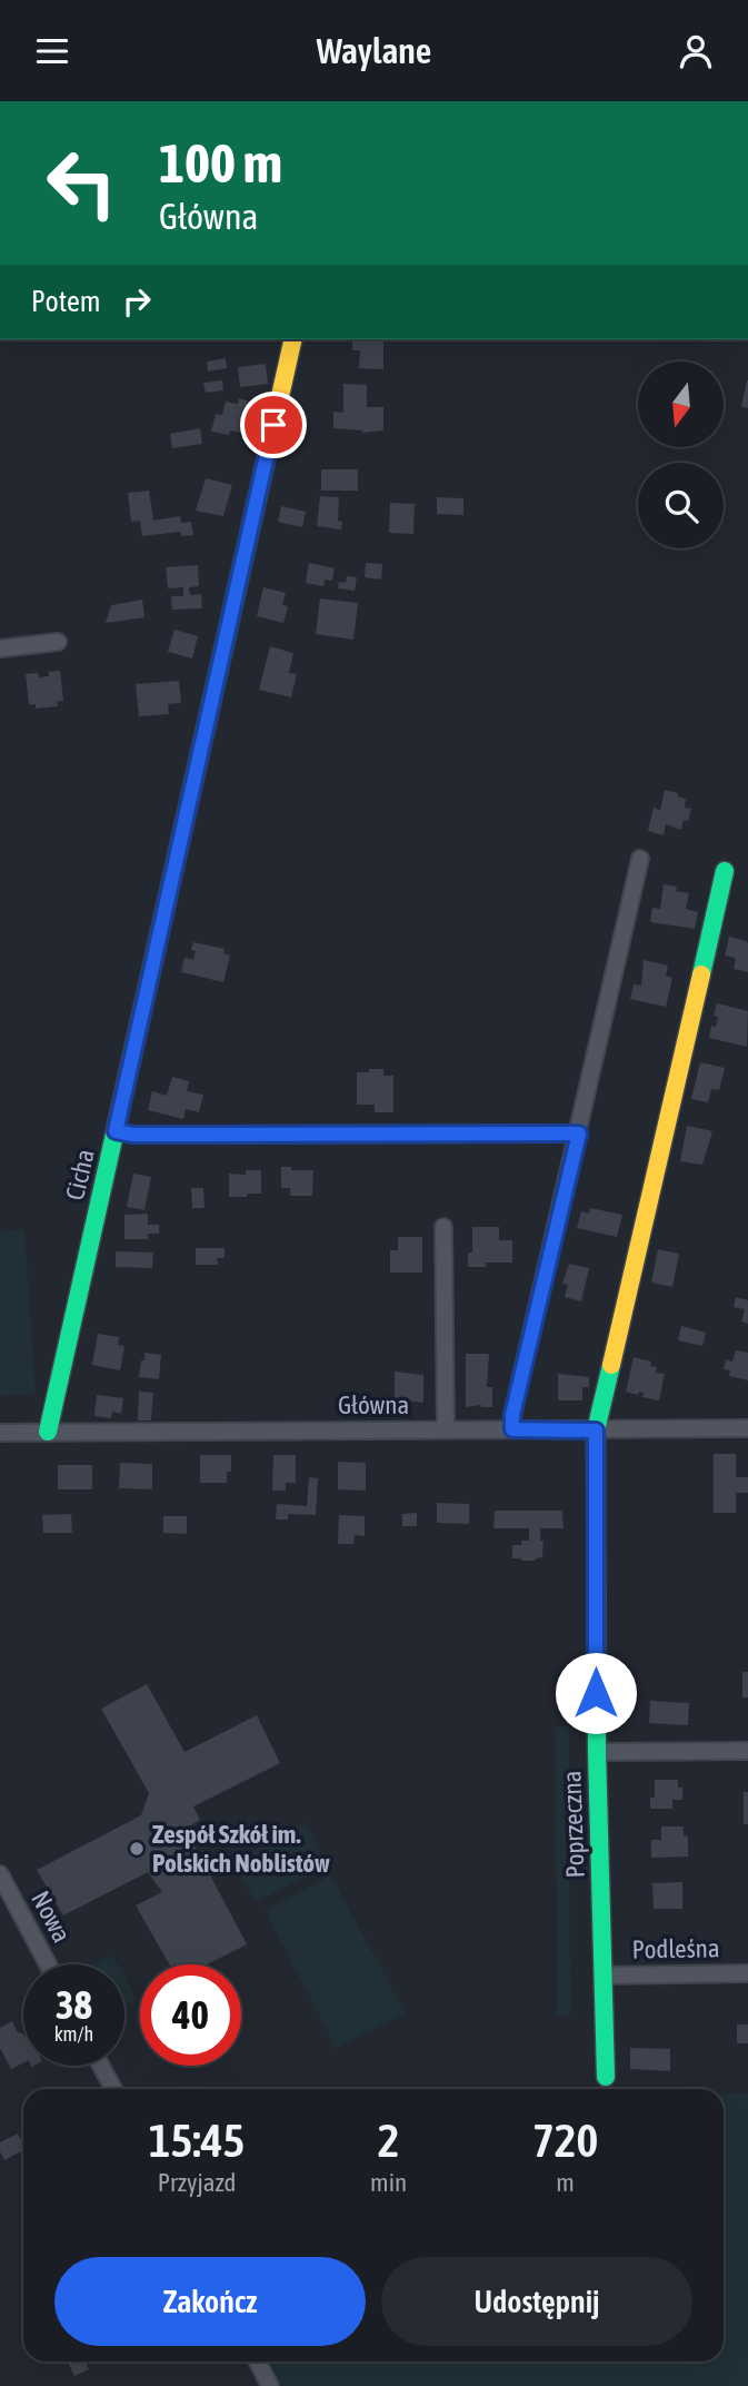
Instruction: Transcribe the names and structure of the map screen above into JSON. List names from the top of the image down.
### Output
{
  "streets": {
    "street": [
      "Cicha",
      "Główna",
      "Poprzeczna",
      "Nowa",
      "Podleśna"
    ]
  },
  "crossings": [
    ["Cicha", "Główna"],
    ["Główna", "Poprzeczna"],
    ["Poprzeczna", "Podleśna"]
  ],
  "places": ["Zespół Szkół im. Polskich Noblistów"],
  "north": "bottom",
  "page": {
    "header": "Waylane",
    "turn": ["100 m", "Główna"],
    "then": "Potem",
    "speed": "38 km/h",
    "limit": "40",
    "eta": [
      "15:45",
      "Przyjazd",
      "2",
      "min",
      "720",
      "m"
    ],
    "buttons": ["Zakończ", "Udostępnij"]
  }
}
